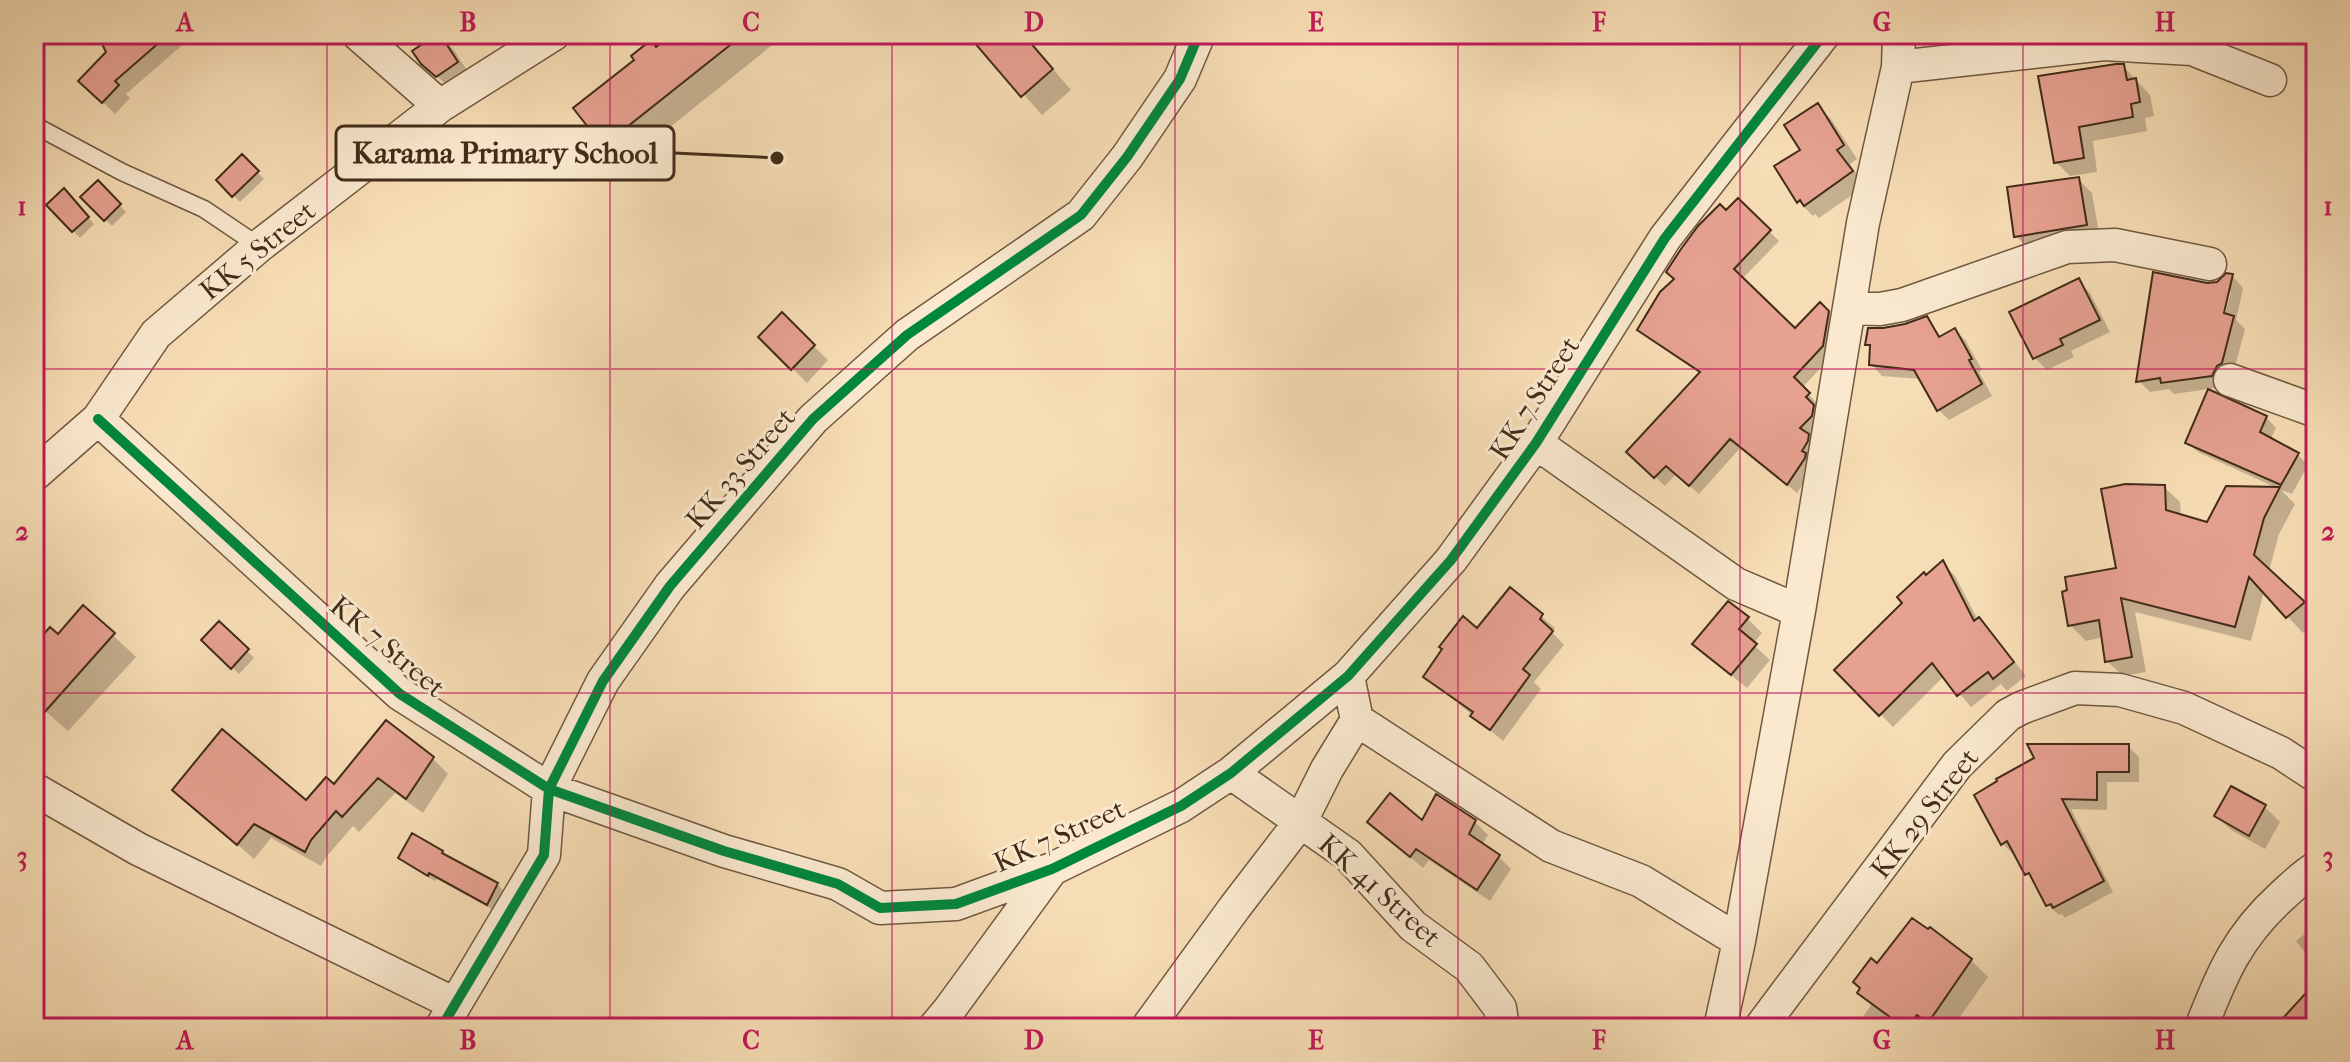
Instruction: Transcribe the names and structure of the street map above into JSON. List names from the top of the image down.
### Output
{
  "streets": {
    "street": [
      "KK 5 Street",
      "KK 7 Street",
      "KK 33 Street",
      "KK 29 Street",
      "KK 41 Street"
    ]
  },
  "crossings": [
    ["KK 5 Street", "KK 7 Street"],
    ["KK 7 Street", "KK 33 Street"],
    ["KK 7 Street", "KK 41 Street"]
  ],
  "places": ["Karama Primary School"],
  "grid": {
    "columns": [
      "A",
      "B",
      "C",
      "D",
      "E",
      "F",
      "G",
      "H"
    ],
    "rows": ["1", "2", "3"]
  }
}
